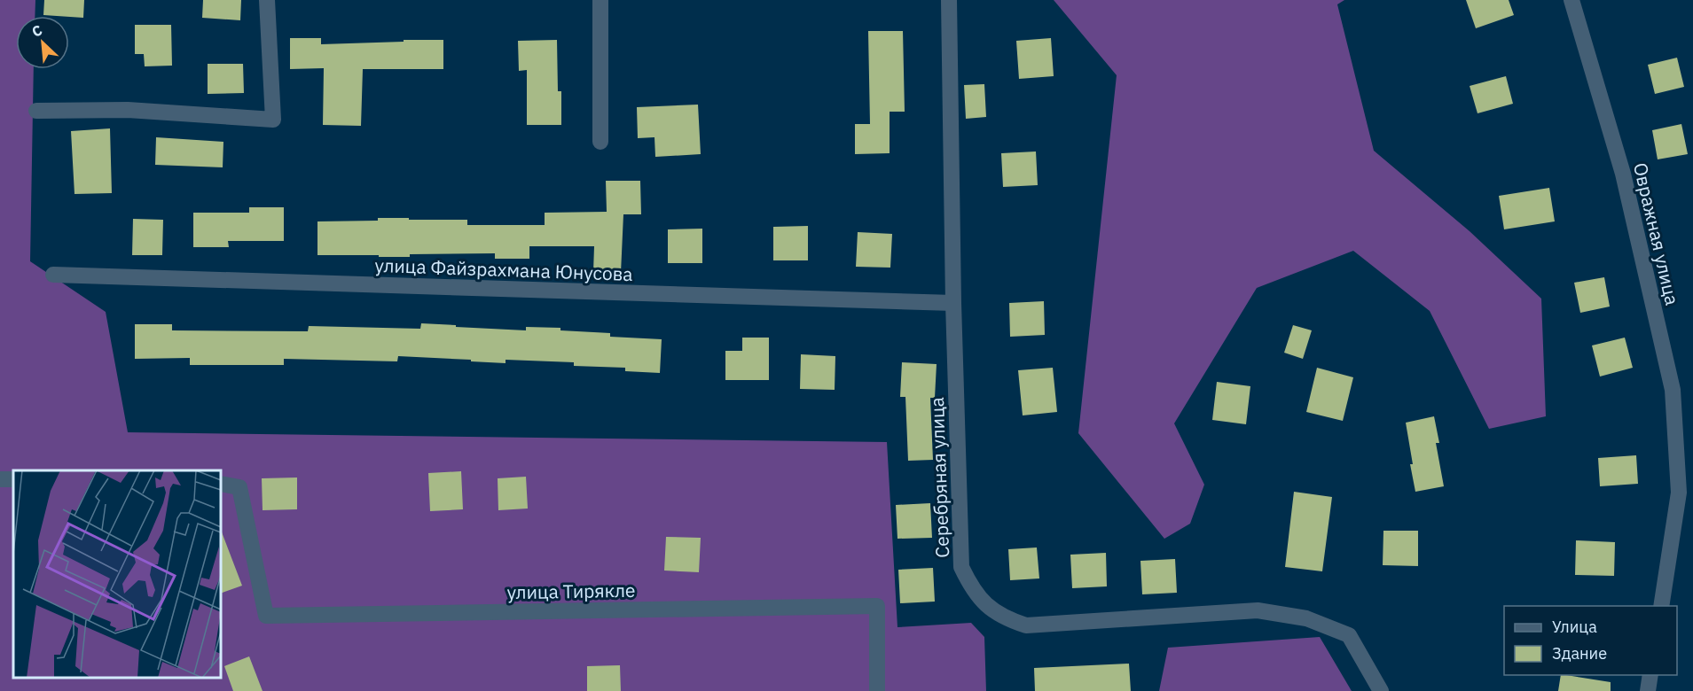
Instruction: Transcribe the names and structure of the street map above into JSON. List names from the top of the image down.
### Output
{
  "streets": {
    "street": [
      "Овражная улица",
      "улица Файзрахмана Юнусова",
      "Серебряная улица",
      "улица Тирякле"
    ]
  },
  "crossings": [
    ["улица Файзрахмана Юнусова", "Серебряная улица"]
  ],
  "legend": ["Улица", "Здание"],
  "north": "top left"
}
